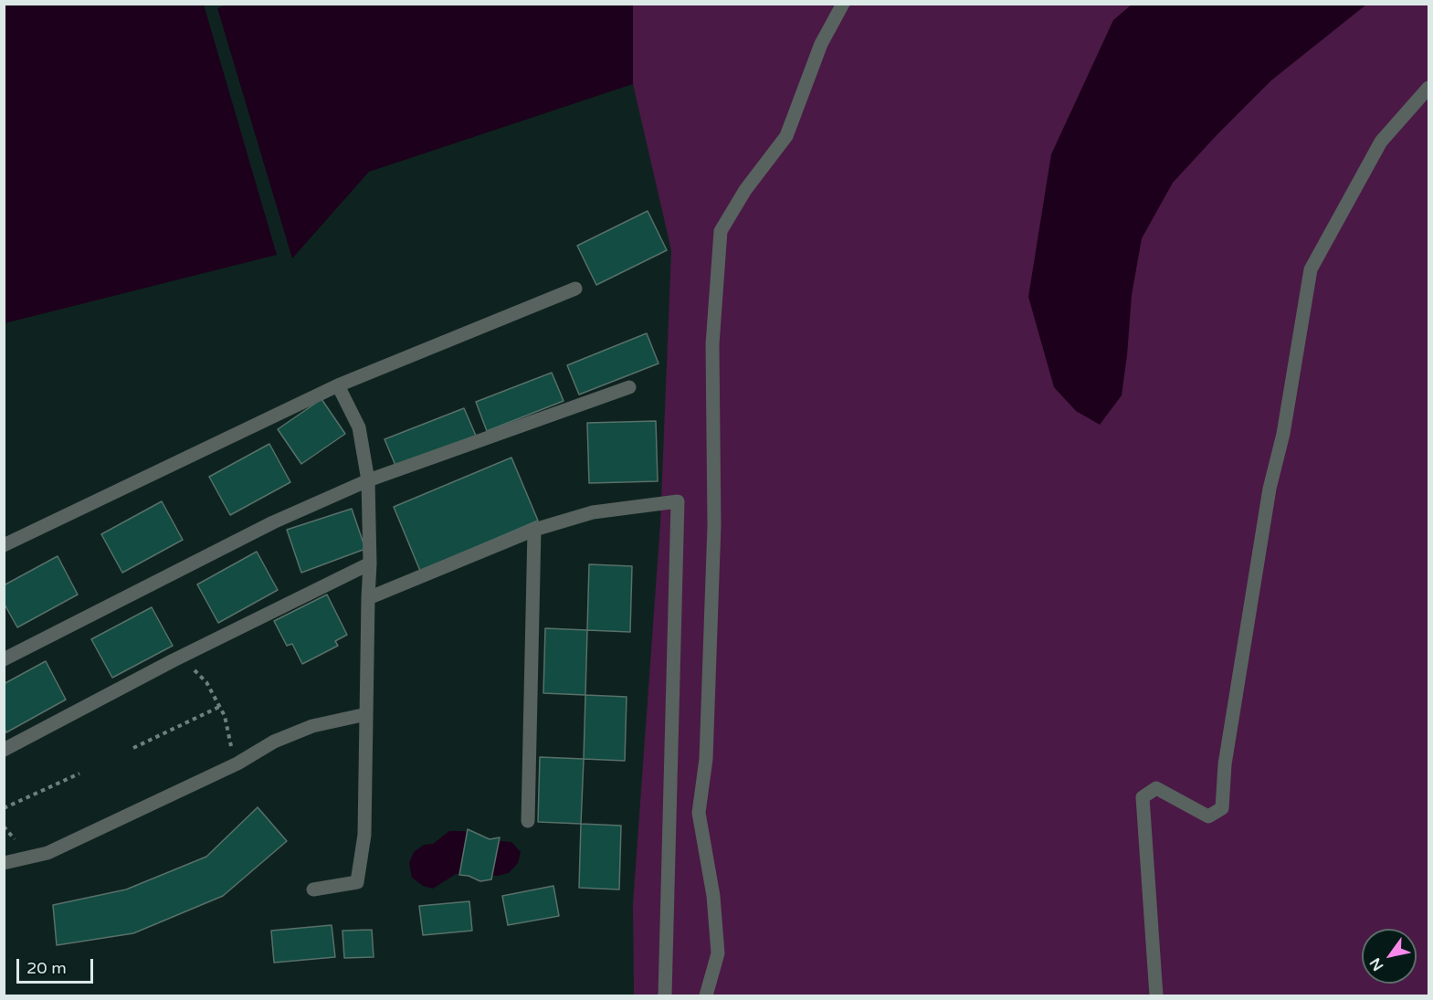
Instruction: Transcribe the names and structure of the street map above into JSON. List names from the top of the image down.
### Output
{
  "scale_bar": "20 m",
  "north": "bottom left"
}
